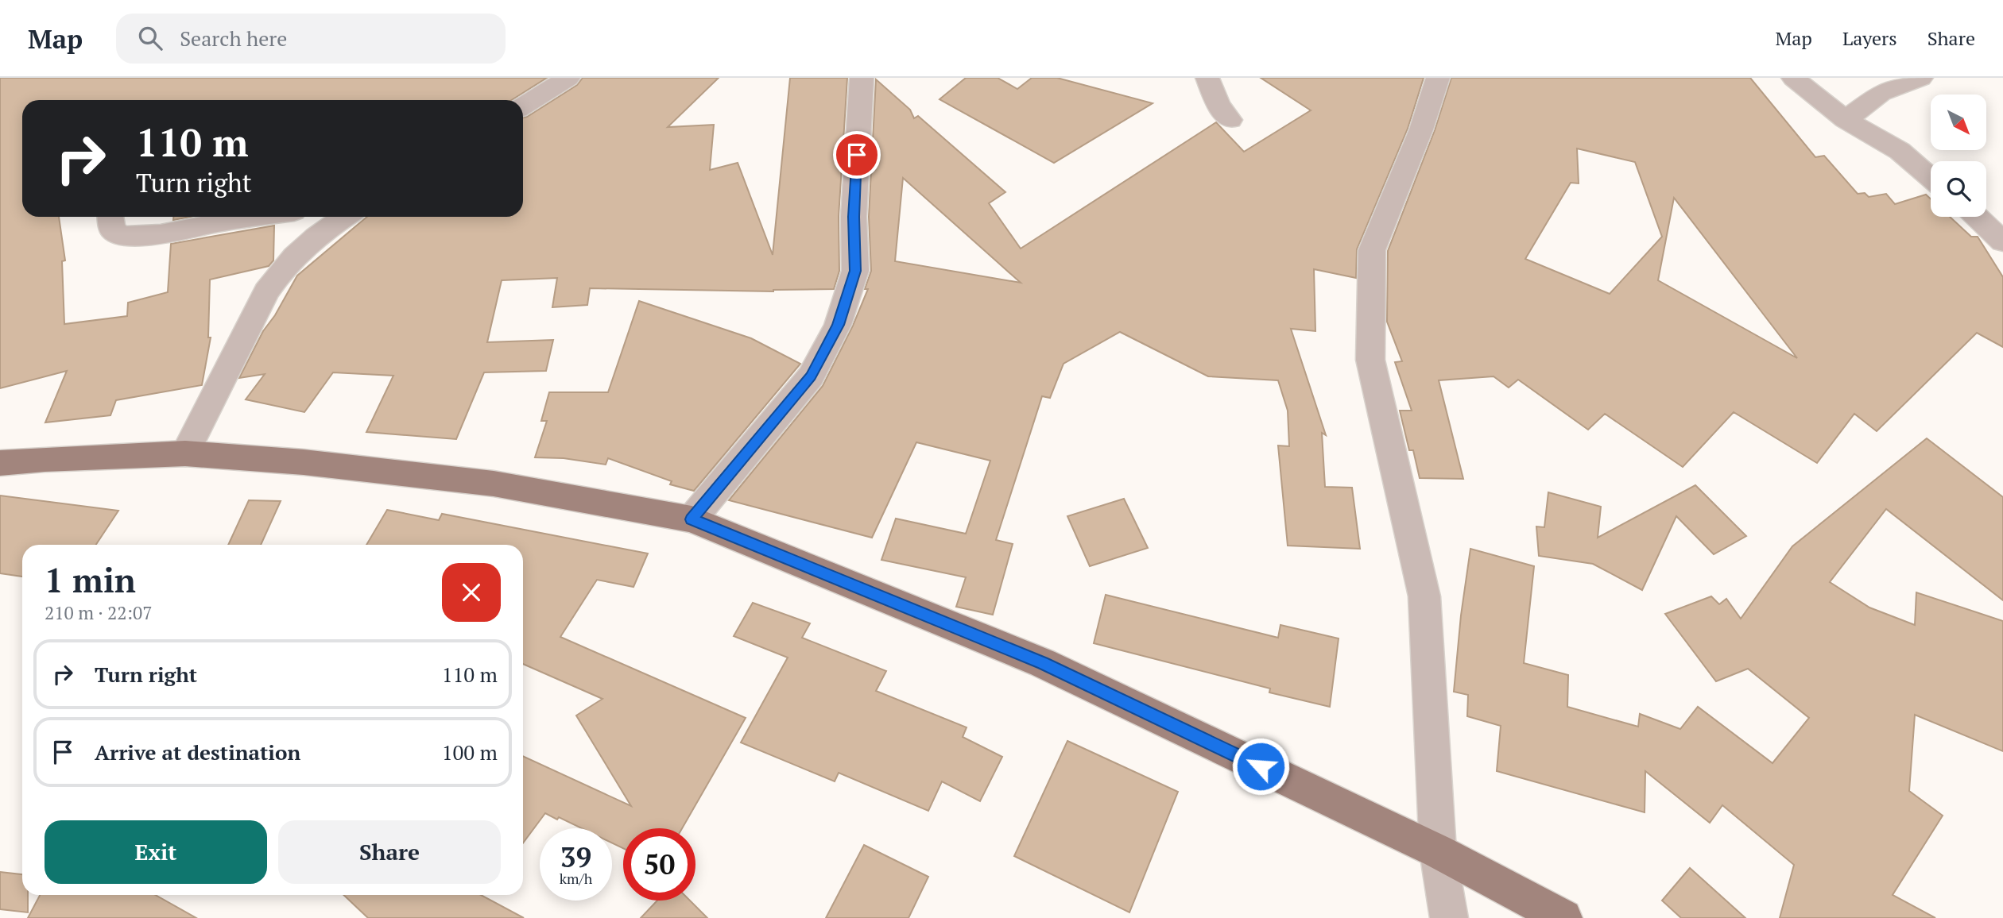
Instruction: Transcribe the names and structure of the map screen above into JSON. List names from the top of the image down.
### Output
{
  "north": "bottom right",
  "page": {
    "header": "Map",
    "search": "Search here",
    "nav": ["Map", "Layers", "Share"],
    "turn": ["110 m", "Turn right"],
    "heading": ["1 min", "210 m · 22:07"],
    "list": [
      {
        "name": "Turn right",
        "value": "110 m"
      },
      {
        "name": "Arrive at destination",
        "value": "100 m"
      }
    ],
    "buttons": ["Exit", "Share"],
    "speed": "39 km/h",
    "limit": "50"
  }
}
